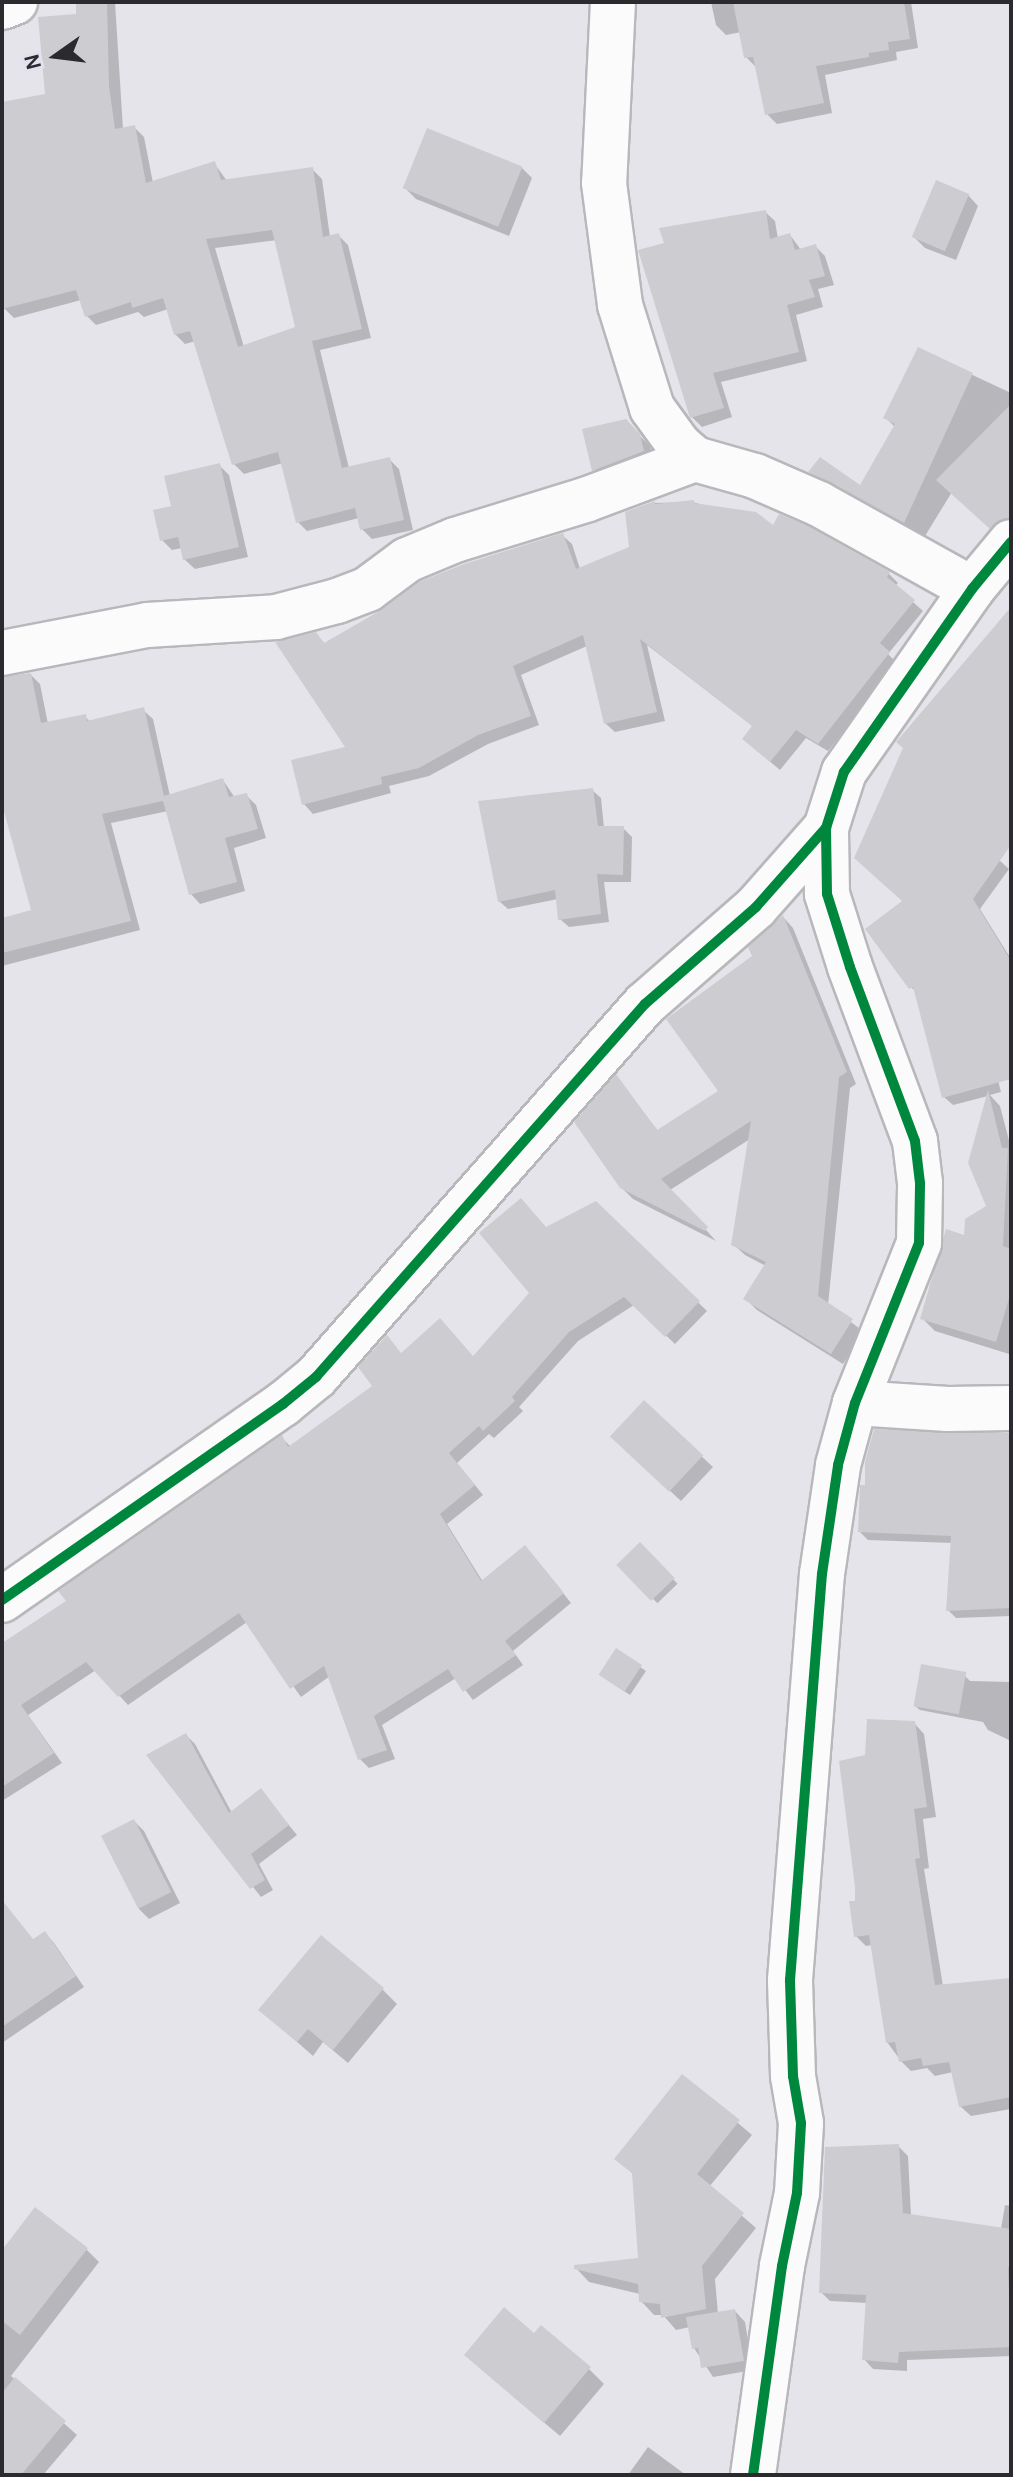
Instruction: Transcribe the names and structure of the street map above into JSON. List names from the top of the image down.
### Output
{
  "north": "left"
}
